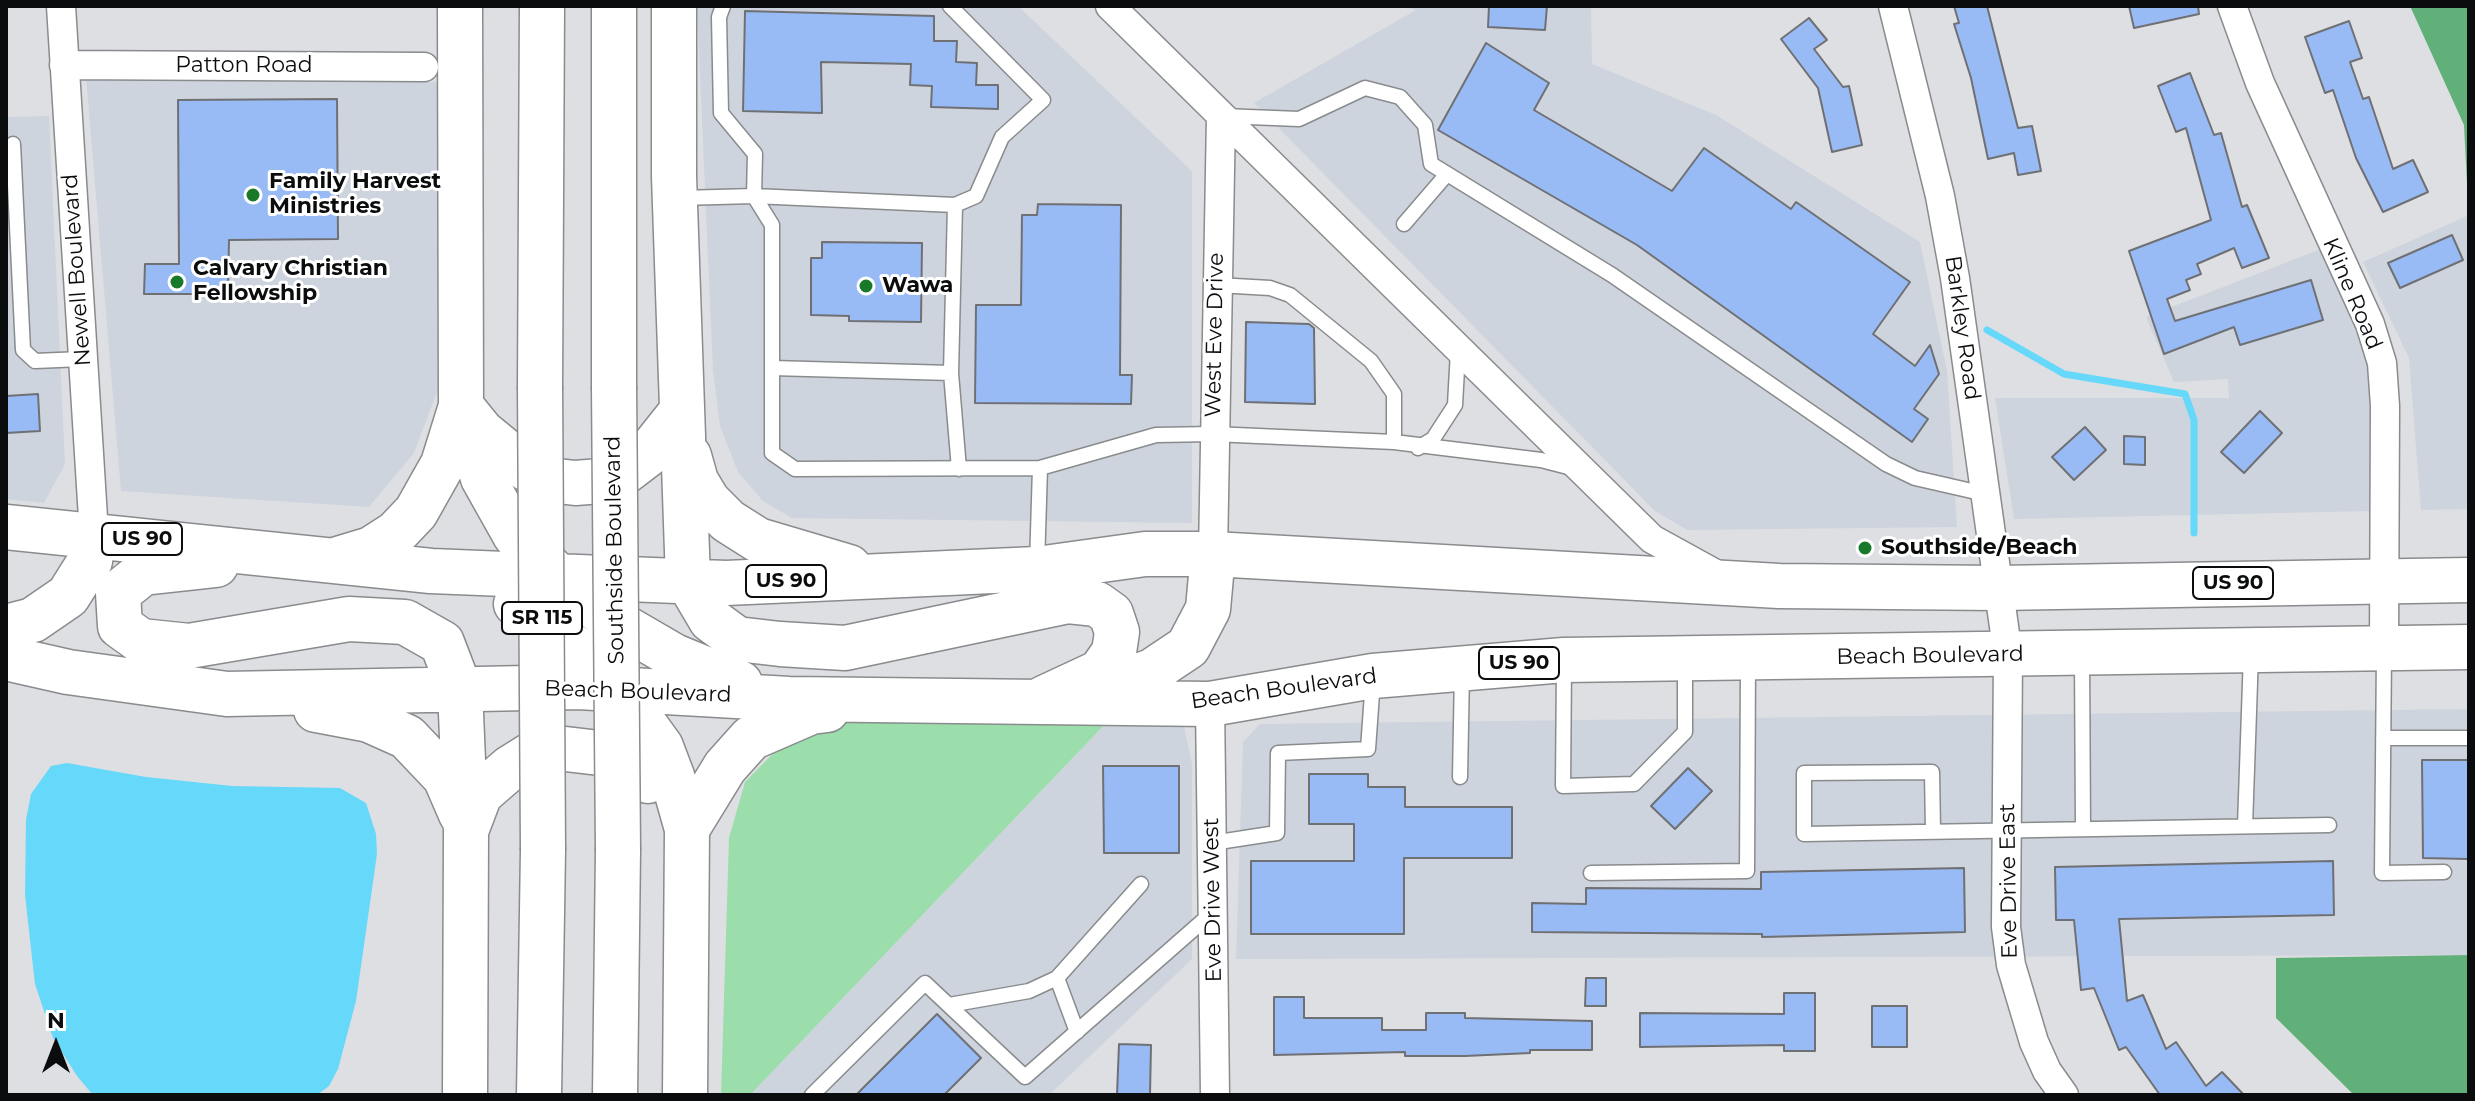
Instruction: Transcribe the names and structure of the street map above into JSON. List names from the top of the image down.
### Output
{
  "streets": {
    "highway": [
      "US 90",
      "Southside Boulevard",
      "SR 115",
      "Beach Boulevard"
    ],
    "street": [
      "Patton Road",
      "Newell Boulevard",
      "Kline Road",
      "Barkley Road",
      "West Eve Drive",
      "Eve Drive East",
      "Eve Drive West"
    ]
  },
  "crossings": [
    ["Patton Road", "Newell Boulevard"],
    ["Newell Boulevard", "US 90"],
    ["Kline Road", "US 90"],
    ["Kline Road", "Beach Boulevard"],
    ["Barkley Road", "US 90"],
    ["Barkley Road", "Beach Boulevard"],
    ["Barkley Road", "Eve Drive East"],
    ["West Eve Drive", "US 90"],
    ["Beach Boulevard", "Eve Drive East"],
    ["Beach Boulevard", "Eve Drive West"]
  ],
  "places": [
    "Family Harvest Ministries",
    "Calvary Christian Fellowship",
    "Wawa",
    "Southside/Beach"
  ],
  "north": "top"
}
